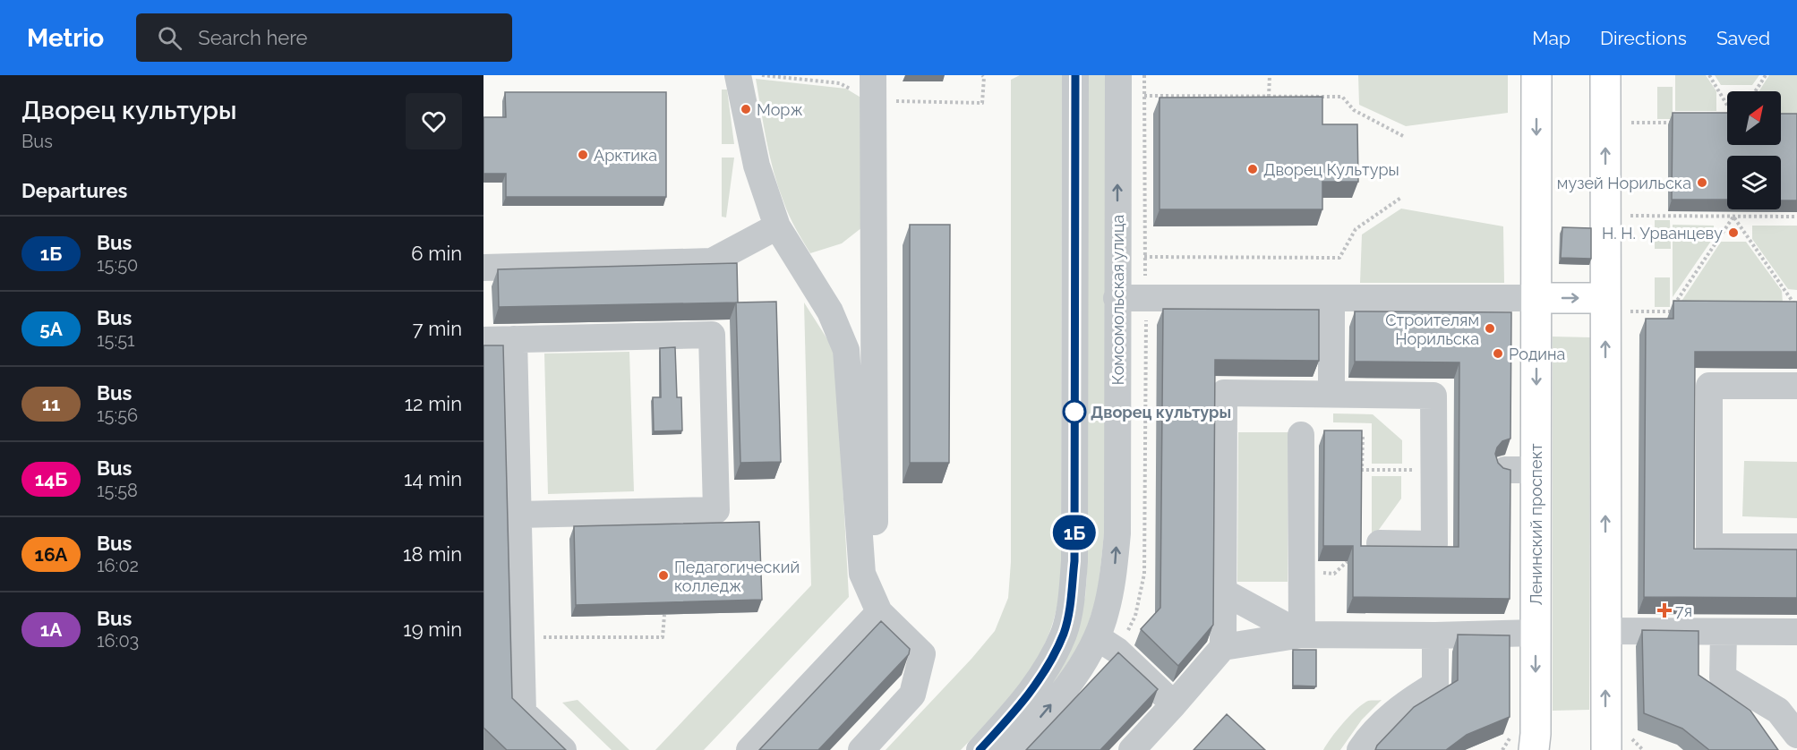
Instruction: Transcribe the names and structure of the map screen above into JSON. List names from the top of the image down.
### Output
{
  "streets": {
    "main road": ["Ленинский проспект"],
    "street": ["Комсомольская улица"]
  },
  "places": {
    "other": [
      "Морж",
      "Арктика",
      "Дворец Культуры",
      "музей Норильска",
      "Н. Н. Урванцеву",
      "Строителям Норильска",
      "Родина",
      "Дворец культуры",
      "Педагогический колледж"
    ],
    "health": ["7я"]
  },
  "lines": ["bus line 1Б"],
  "north": "top right",
  "page": {
    "header": "Metrio",
    "search": "Search here",
    "nav": ["Map", "Directions", "Saved"],
    "heading": [
      ["Дворец культуры", "Bus"],
      "Departures"
    ],
    "on_map": "1Б",
    "list": [
      {
        "mark": "1Б",
        "name": "Bus",
        "note": "15:50",
        "value": "6 min"
      },
      {
        "mark": "5А",
        "name": "Bus",
        "note": "15:51",
        "value": "7 min"
      },
      {
        "mark": "11",
        "name": "Bus",
        "note": "15:56",
        "value": "12 min"
      },
      {
        "mark": "14Б",
        "name": "Bus",
        "note": "15:58",
        "value": "14 min"
      },
      {
        "mark": "16А",
        "name": "Bus",
        "note": "16:02",
        "value": "18 min"
      },
      {
        "mark": "1А",
        "name": "Bus",
        "note": "16:03",
        "value": "19 min"
      }
    ]
  }
}
